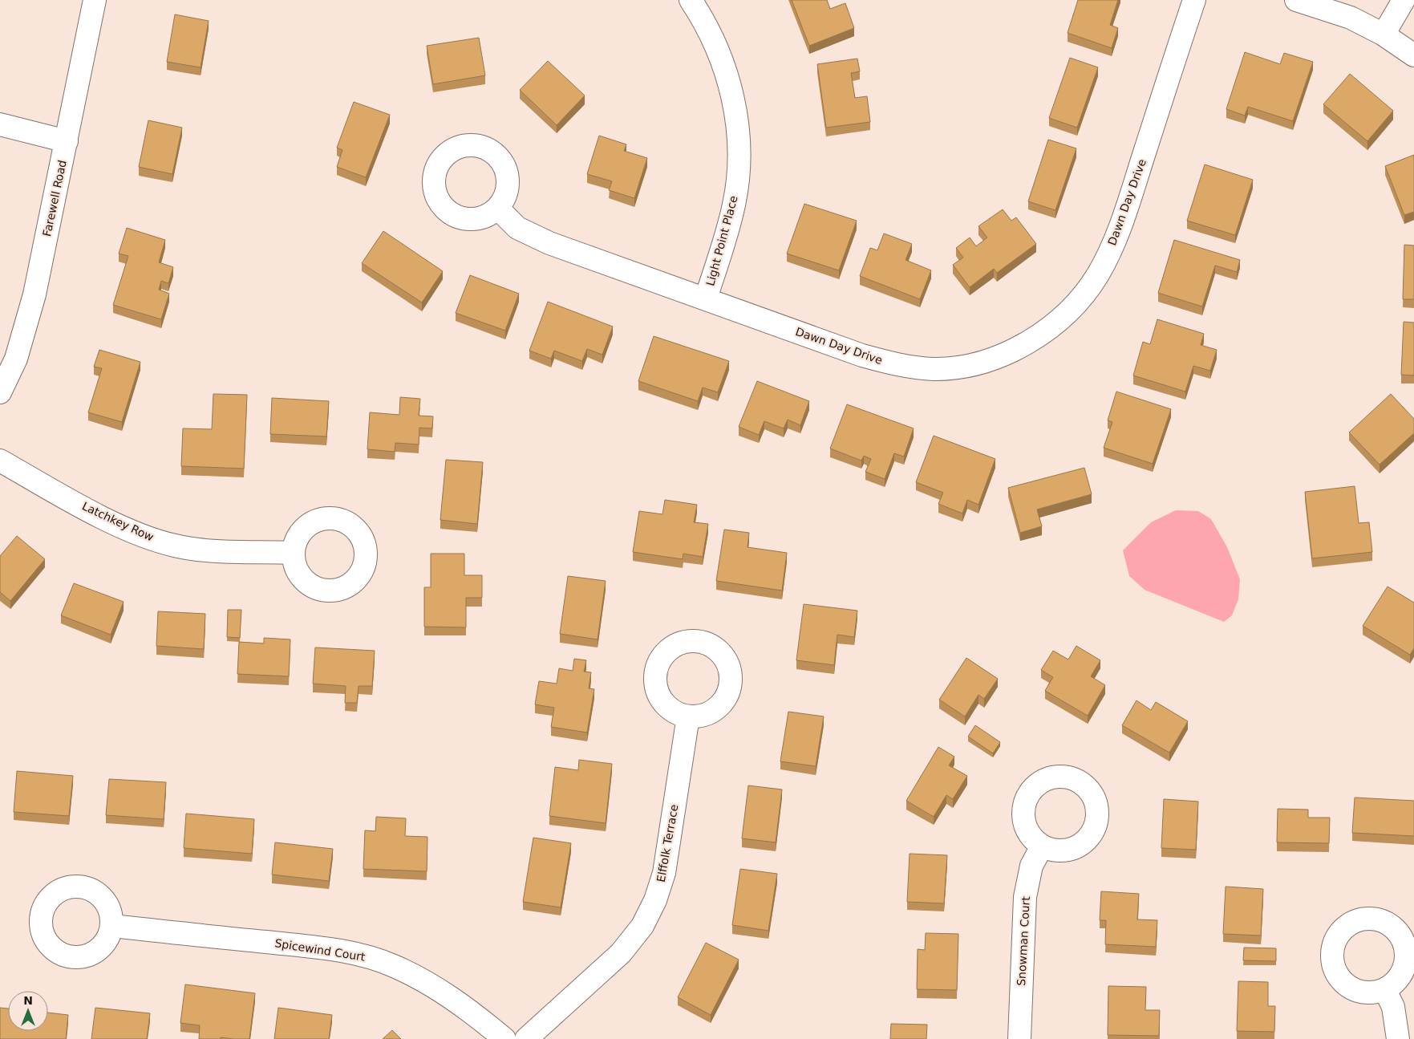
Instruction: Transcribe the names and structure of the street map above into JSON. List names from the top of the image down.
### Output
{
  "streets": {
    "street": [
      "Farewell Road",
      "Dawn Day Drive",
      "Light Point Place",
      "Latchkey Row",
      "Elffolk Terrace",
      "Snowman Court",
      "Spicewind Court"
    ]
  },
  "crossings": [
    ["Dawn Day Drive", "Light Point Place"]
  ],
  "north": "top"
}
